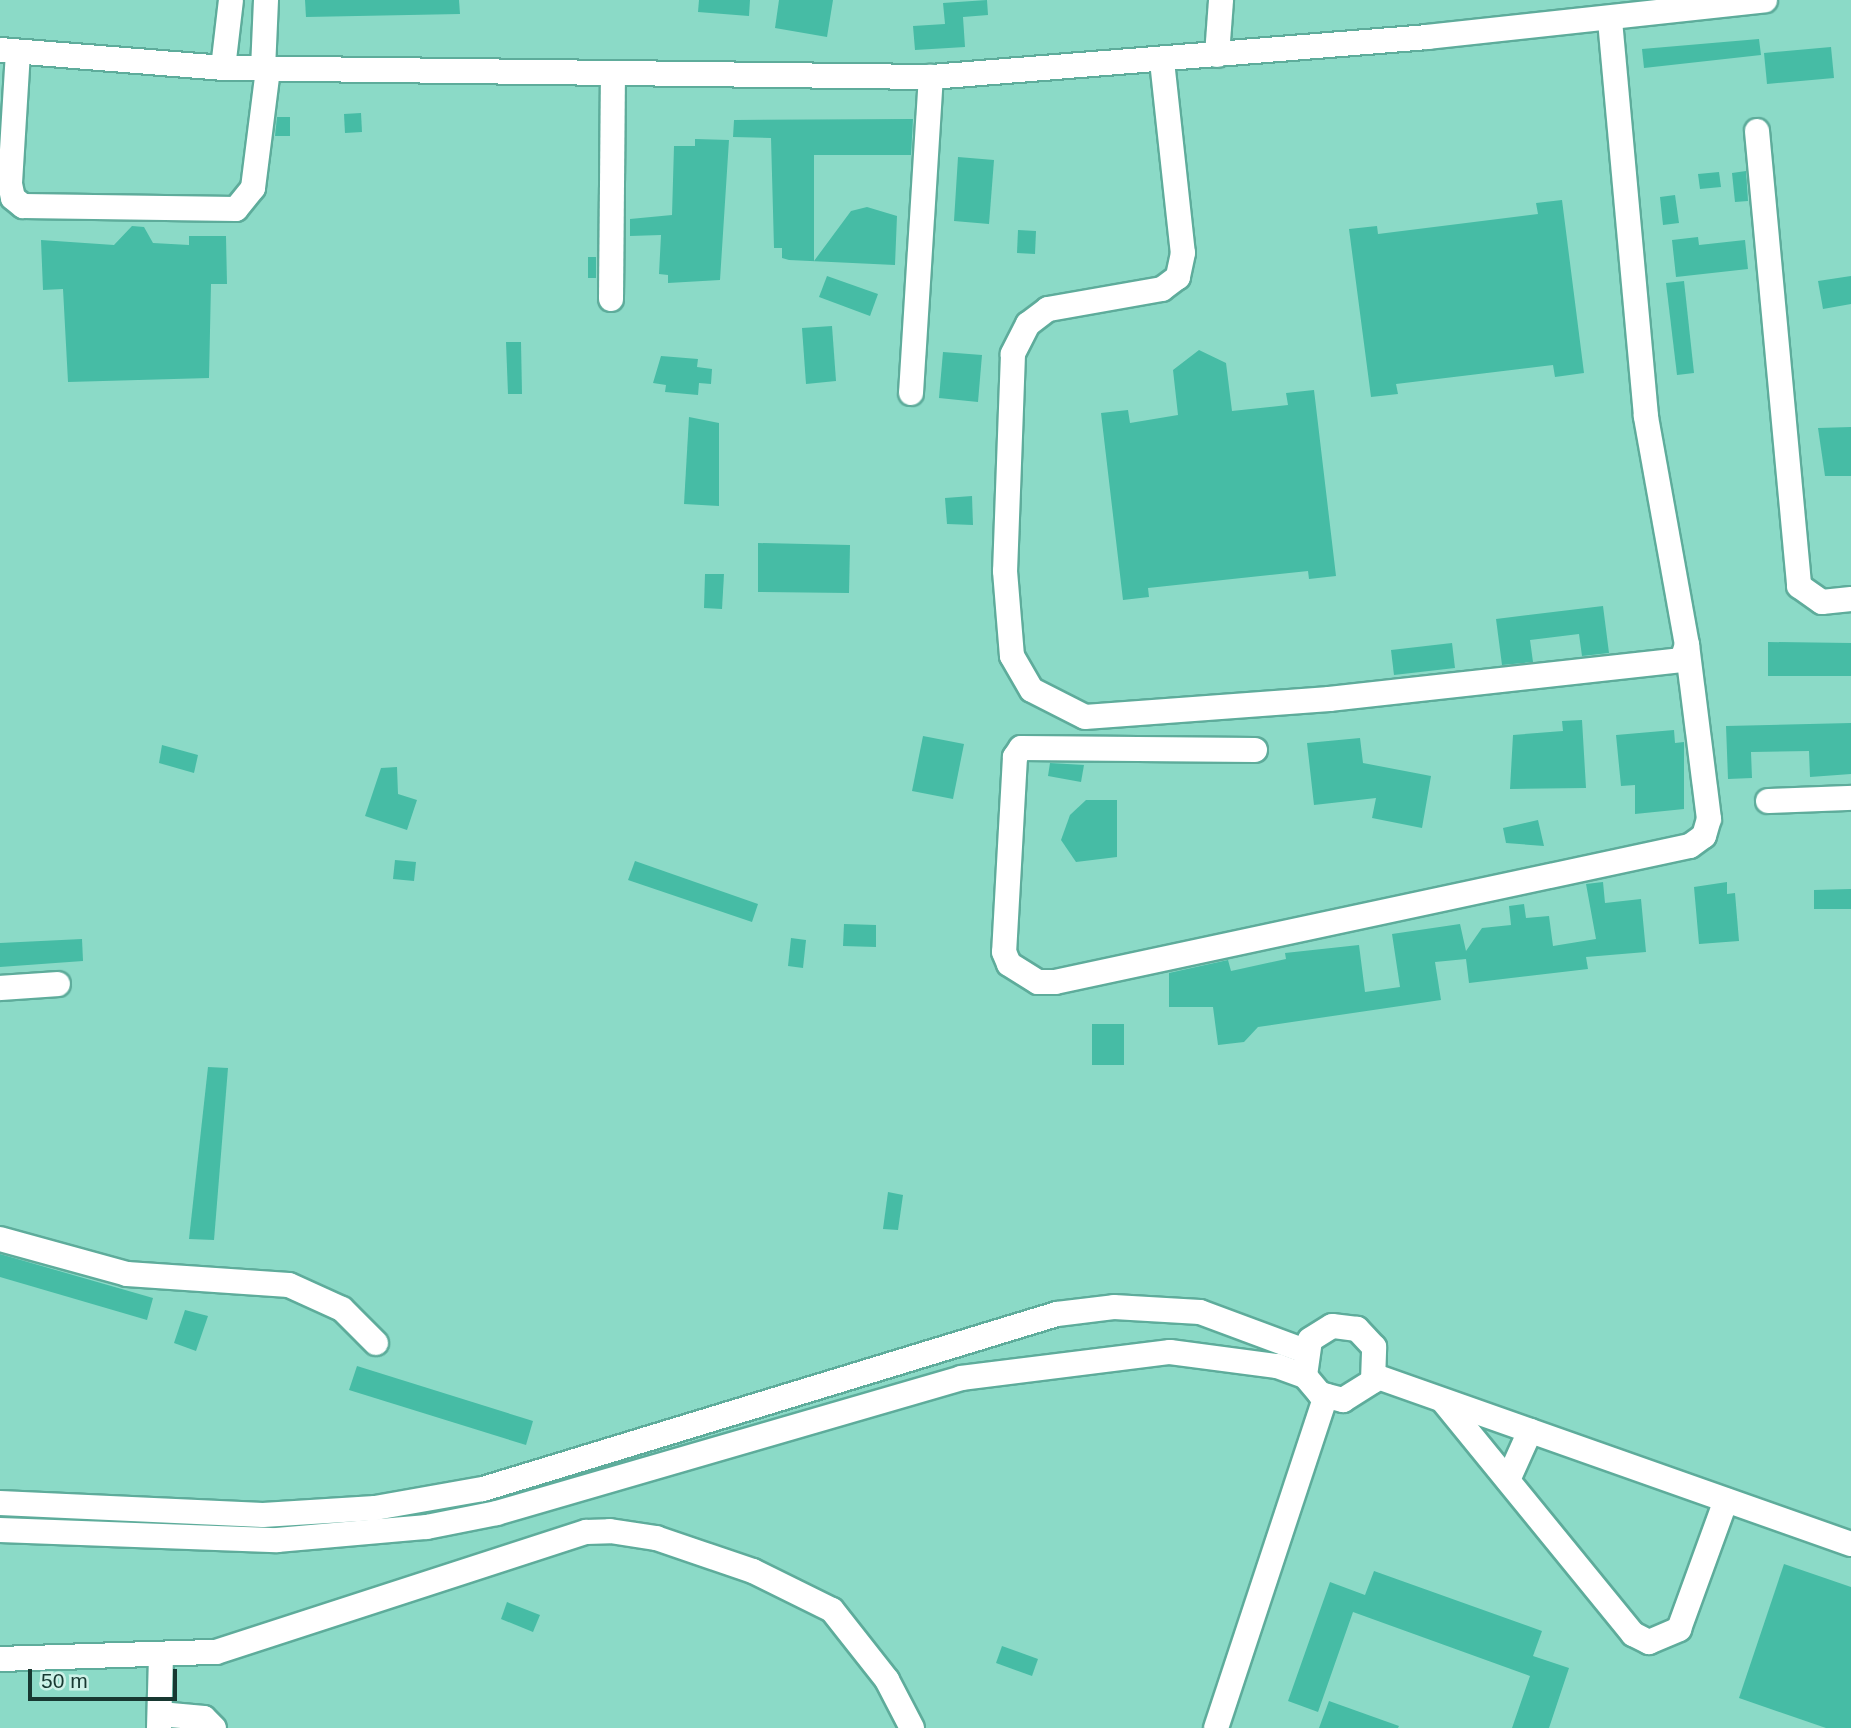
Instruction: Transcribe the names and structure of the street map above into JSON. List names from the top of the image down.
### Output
{
  "scale_bar": "50 m"
}
